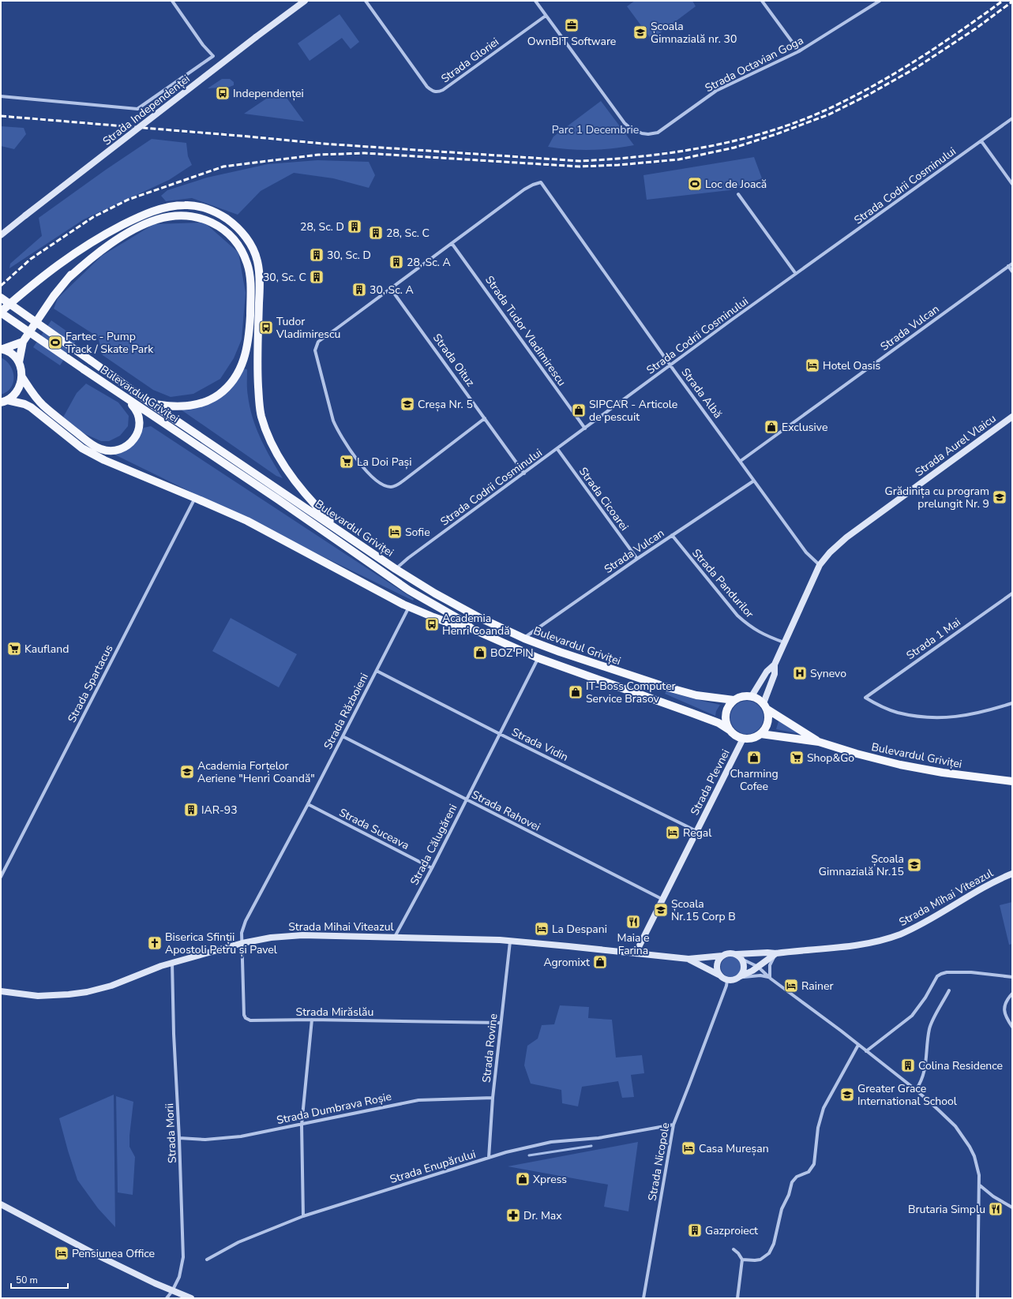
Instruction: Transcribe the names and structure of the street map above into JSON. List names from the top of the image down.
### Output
{
  "streets": {
    "main road": ["Bulevardul Griviței"],
    "street": [
      "Strada Gloriei",
      "Strada Octavian Goga",
      "Strada Independenței",
      "Strada Codrii Cosminului",
      "Strada Vulcan",
      "Strada Tudor Vladimirescu",
      "Strada Oituz",
      "Strada Albă",
      "Strada Aurel Vlaicu",
      "Strada Cicoarei",
      "Strada Pandurilor",
      "Strada 1 Mai",
      "Strada Spartacus",
      "Strada Războieni",
      "Strada Vidin",
      "Strada Plevnei",
      "Strada Rahovei",
      "Strada Suceava",
      "Strada Călugăreni",
      "Strada Mihai Viteazul",
      "Strada Mirăslău",
      "Strada Rovine",
      "Strada Dumbrava Roșie",
      "Strada Morii",
      "Strada Nicopole",
      "Strada Enupărului"
    ]
  },
  "crossings": [
    ["Strada Gloriei", "Strada Octavian Goga"],
    ["Strada Codrii Cosminului", "Strada Tudor Vladimirescu"],
    ["Strada Codrii Cosminului", "Strada Oituz"],
    ["Strada Codrii Cosminului", "Strada Albă"],
    ["Strada Codrii Cosminului", "Bulevardul Griviței"],
    ["Strada Codrii Cosminului", "Strada Cicoarei"],
    ["Strada Vulcan", "Strada Albă"],
    ["Strada Vulcan", "Bulevardul Griviței"],
    ["Strada Vulcan", "Strada Cicoarei"],
    ["Strada Vulcan", "Strada Pandurilor"],
    ["Strada Tudor Vladimirescu", "Strada Albă"],
    ["Strada Albă", "Strada Aurel Vlaicu"],
    ["Bulevardul Griviței", "Strada Aurel Vlaicu"],
    ["Bulevardul Griviței", "Strada Spartacus"],
    ["Bulevardul Griviței", "Strada Războieni"],
    ["Bulevardul Griviței", "Strada Plevnei"],
    ["Bulevardul Griviței", "Strada Călugăreni"],
    ["Strada Aurel Vlaicu", "Strada Pandurilor"],
    ["Strada Aurel Vlaicu", "Strada Plevnei"],
    ["Strada Războieni", "Strada Vidin"],
    ["Strada Războieni", "Strada Rahovei"],
    ["Strada Războieni", "Strada Suceava"],
    ["Strada Războieni", "Strada Mihai Viteazul"],
    ["Strada Războieni", "Strada Mirăslău"],
    ["Strada Vidin", "Strada Plevnei"],
    ["Strada Vidin", "Strada Călugăreni"],
    ["Strada Plevnei", "Strada Rahovei"],
    ["Strada Plevnei", "Strada Mihai Viteazul"],
    ["Strada Rahovei", "Strada Călugăreni"],
    ["Strada Suceava", "Strada Călugăreni"],
    ["Strada Călugăreni", "Strada Mihai Viteazul"],
    ["Strada Mihai Viteazul", "Strada Mirăslău"],
    ["Strada Mihai Viteazul", "Strada Rovine"],
    ["Strada Mihai Viteazul", "Strada Morii"],
    ["Strada Mihai Viteazul", "Strada Nicopole"],
    ["Strada Mirăslău", "Strada Rovine"],
    ["Strada Rovine", "Strada Dumbrava Roșie"],
    ["Strada Rovine", "Strada Enupărului"],
    ["Strada Dumbrava Roșie", "Strada Morii"],
    ["Strada Nicopole", "Strada Enupărului"]
  ],
  "parks": ["Parc 1 Decembrie"],
  "places": {
    "office": ["OwnBIT Software"],
    "school or university": [
      "Școala Gimnazială nr. 30",
      "Creșa Nr. 5",
      "Grădinița cu program prelungit Nr. 9",
      "Academia Forțelor Aeriene \"Henri Coandă\"",
      "Școala Gimnazială Nr.15",
      "Școala Nr.15 Corp B",
      "Greater Grace International School"
    ],
    "bus stop": ["Independenței", "Tudor Vladimirescu", "Academia Henri Coandă"],
    "sports": ["Loc de Joacă", "Fartec - Pump Track / Skate Park"],
    "building": [
      "28, Sc. D",
      "28, Sc. C",
      "30, Sc. D",
      "28, Sc. A",
      "30, Sc. C",
      "30, Sc. A",
      "IAR-93",
      "Colina Residence",
      "Gazproiect"
    ],
    "hotel": [
      "Hotel Oasis",
      "Sofie",
      "Regal",
      "La Despani",
      "Rainer",
      "Casa Mureșan",
      "Pensiunea Office"
    ],
    "shop": [
      "SIPCAR - Articole de pescuit",
      "Exclusive",
      "BOZ PIN",
      "IT-Boss Computer Service Brasov",
      "Charming Cofee",
      "Agromixt",
      "Xpress"
    ],
    "supermarket": ["La Doi Pași", "Kaufland", "Shop&Go"],
    "hospital": ["Synevo"],
    "restaurant": ["Maia e Farina", "Brutaria Simplu"],
    "church": ["Biserica Sfinții Apostoli Petru și Pavel"],
    "pharmacy": ["Dr. Max"]
  },
  "scale_bar": "50 m"
}
